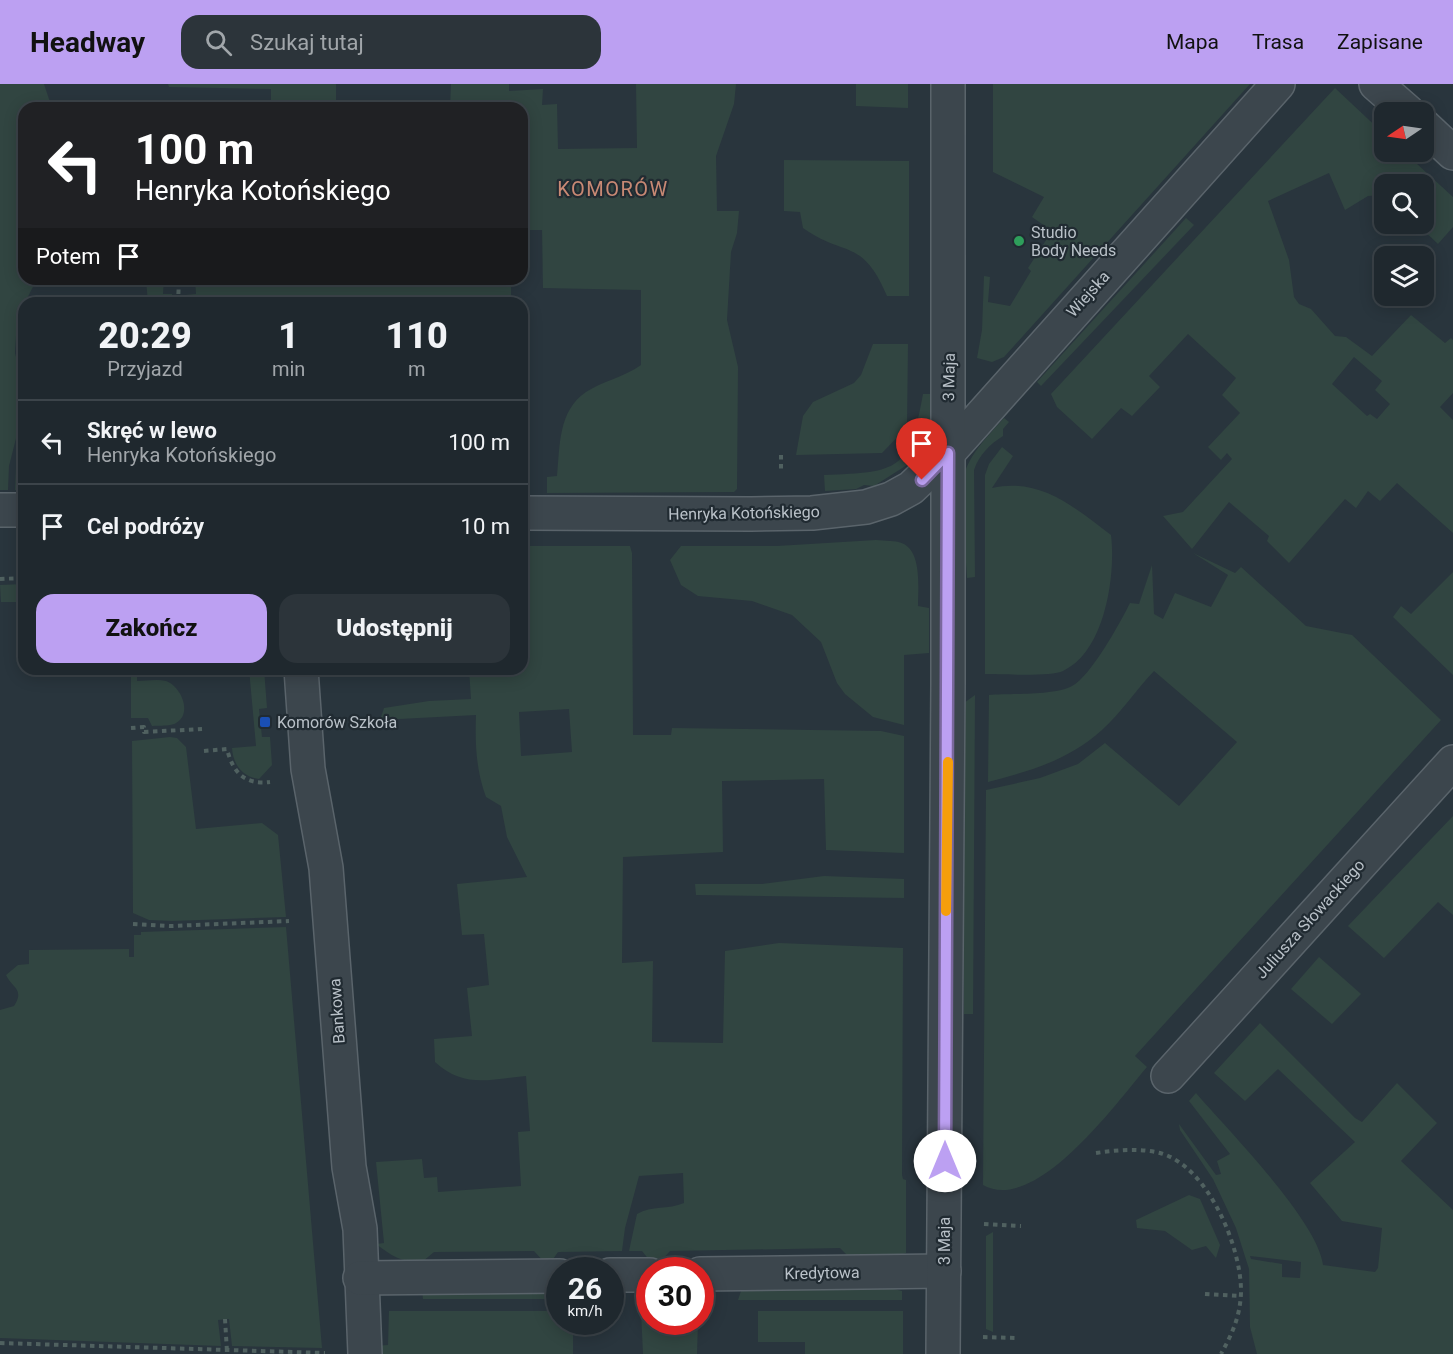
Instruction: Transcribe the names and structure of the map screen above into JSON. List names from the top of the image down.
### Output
{
  "streets": {
    "street": [
      "Wiejska",
      "3 Maja",
      "Henryka Kotońskiego",
      "Juliusza Słowackiego",
      "Bankowa",
      "Kredytowa"
    ]
  },
  "crossings": [
    ["Wiejska", "3 Maja"],
    ["Wiejska", "Henryka Kotońskiego"],
    ["3 Maja", "Henryka Kotońskiego"],
    ["3 Maja", "Kredytowa"]
  ],
  "districts": ["KOMORÓW"],
  "places": {
    "other": ["Studio Body Needs"],
    "transit": ["Komorów Szkoła"]
  },
  "north": "left",
  "page": {
    "header": "Headway",
    "search": "Szukaj tutaj",
    "nav": ["Mapa", "Trasa", "Zapisane"],
    "turn": ["100 m", "Henryka Kotońskiego"],
    "then": "Potem",
    "eta": [
      "20:29",
      "Przyjazd",
      "1",
      "min",
      "110",
      "m"
    ],
    "list": [
      {
        "name": "Skręć w lewo",
        "note": "Henryka Kotońskiego",
        "value": "100 m"
      },
      {
        "name": "Cel podróży",
        "value": "10 m"
      }
    ],
    "buttons": ["Zakończ", "Udostępnij"],
    "speed": "26 km/h",
    "limit": "30"
  }
}
